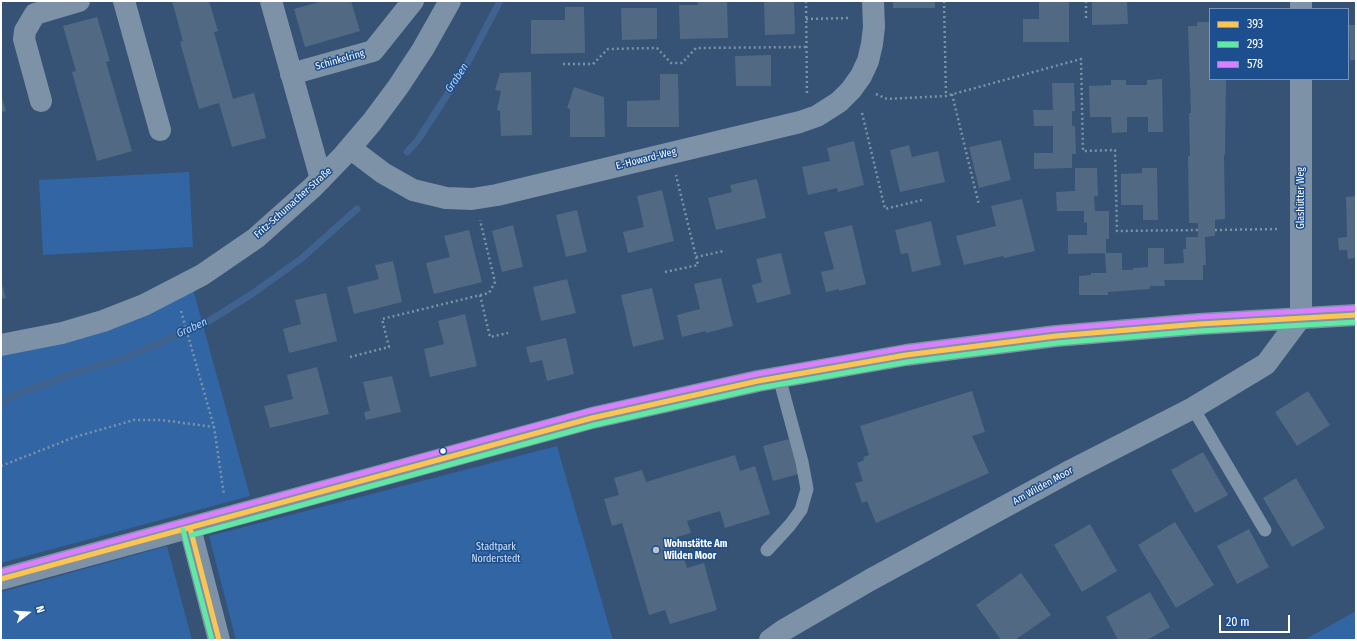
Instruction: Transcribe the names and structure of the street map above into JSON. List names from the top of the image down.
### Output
{
  "streets": {
    "street": [
      "Schinkelring",
      "E.-Howard-Weg",
      "Glashütter Weg",
      "Fritz-Schumacher-Straße",
      "Am Wilden Moor"
    ]
  },
  "crossings": [
    ["E.-Howard-Weg", "Fritz-Schumacher-Straße"],
    ["Glashütter Weg", "Am Wilden Moor"]
  ],
  "water": ["Graben"],
  "parks": ["Stadtpark Norderstedt"],
  "places": ["Wohnstätte Am Wilden Moor"],
  "lines": ["transit line 578", "transit line 393", "transit line 293"],
  "legend": ["393", "293", "578"],
  "scale_bar": "20 m",
  "north": "right"
}
